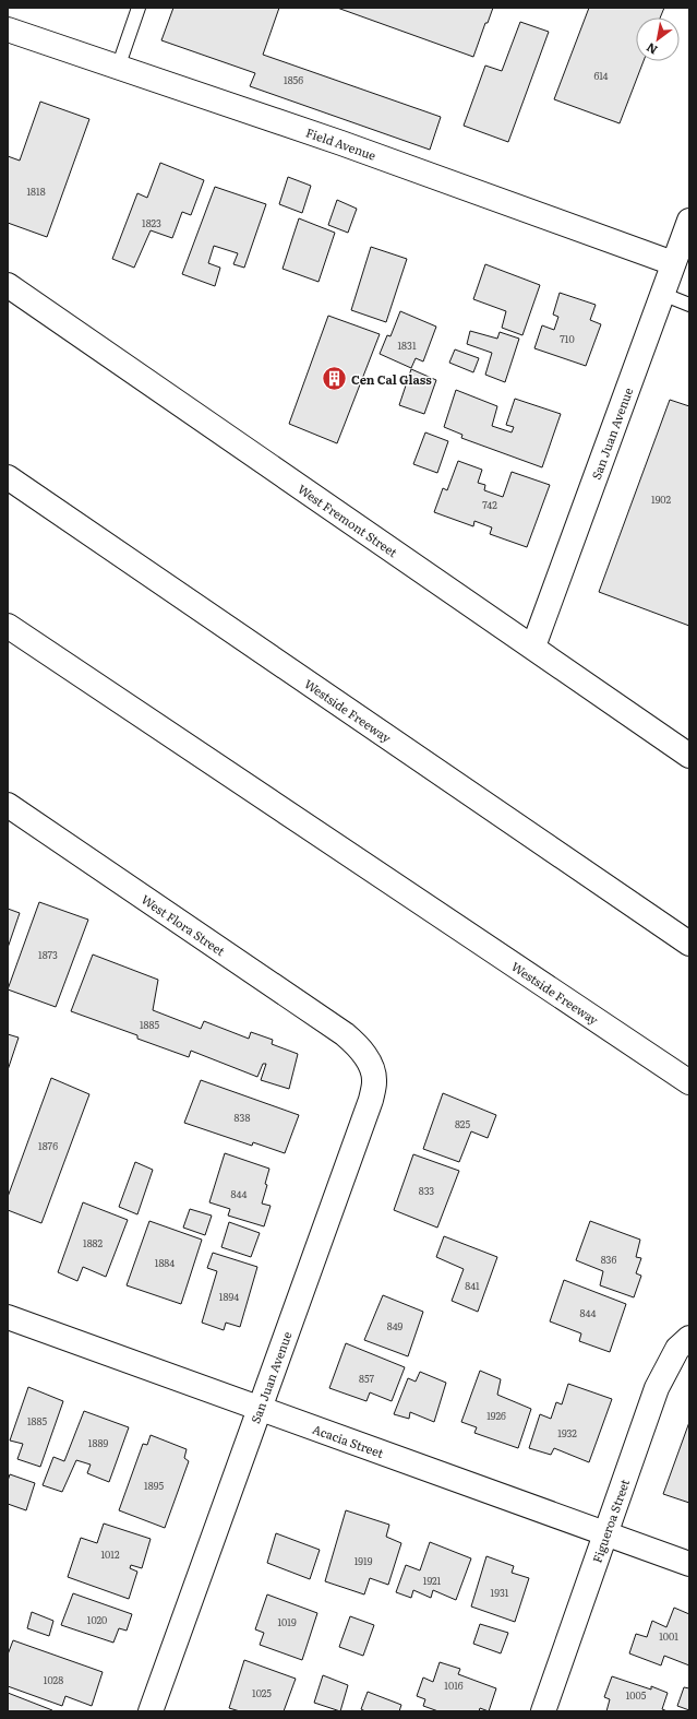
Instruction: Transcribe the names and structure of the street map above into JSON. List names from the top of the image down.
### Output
{
  "streets": {
    "main road": [
      "Field Avenue",
      "San Juan Avenue",
      "West Fremont Street",
      "Westside Freeway",
      "West Flora Street",
      "Acacia Street",
      "Figueroa Street"
    ]
  },
  "crossings": [
    ["Field Avenue", "San Juan Avenue"],
    ["San Juan Avenue", "West Fremont Street"],
    ["San Juan Avenue", "West Flora Street"],
    ["San Juan Avenue", "Acacia Street"],
    ["Acacia Street", "Figueroa Street"]
  ],
  "places": {
    "building": ["Cen Cal Glass"]
  },
  "house_numbers": [
    "614",
    "1856",
    "1818",
    "1823",
    "710",
    "1831",
    "1902",
    "742",
    "1873",
    "1885",
    "838",
    "825",
    "1876",
    "833",
    "844",
    "1882",
    "836",
    "1884",
    "841",
    "1894",
    "844",
    "849",
    "857",
    "1926",
    "1885",
    "1932",
    "1889",
    "1895",
    "1012",
    "1919",
    "1921",
    "1931",
    "1020",
    "1019",
    "1001",
    "1028",
    "1016",
    "1025",
    "1005"
  ],
  "north": "bottom left"
}
